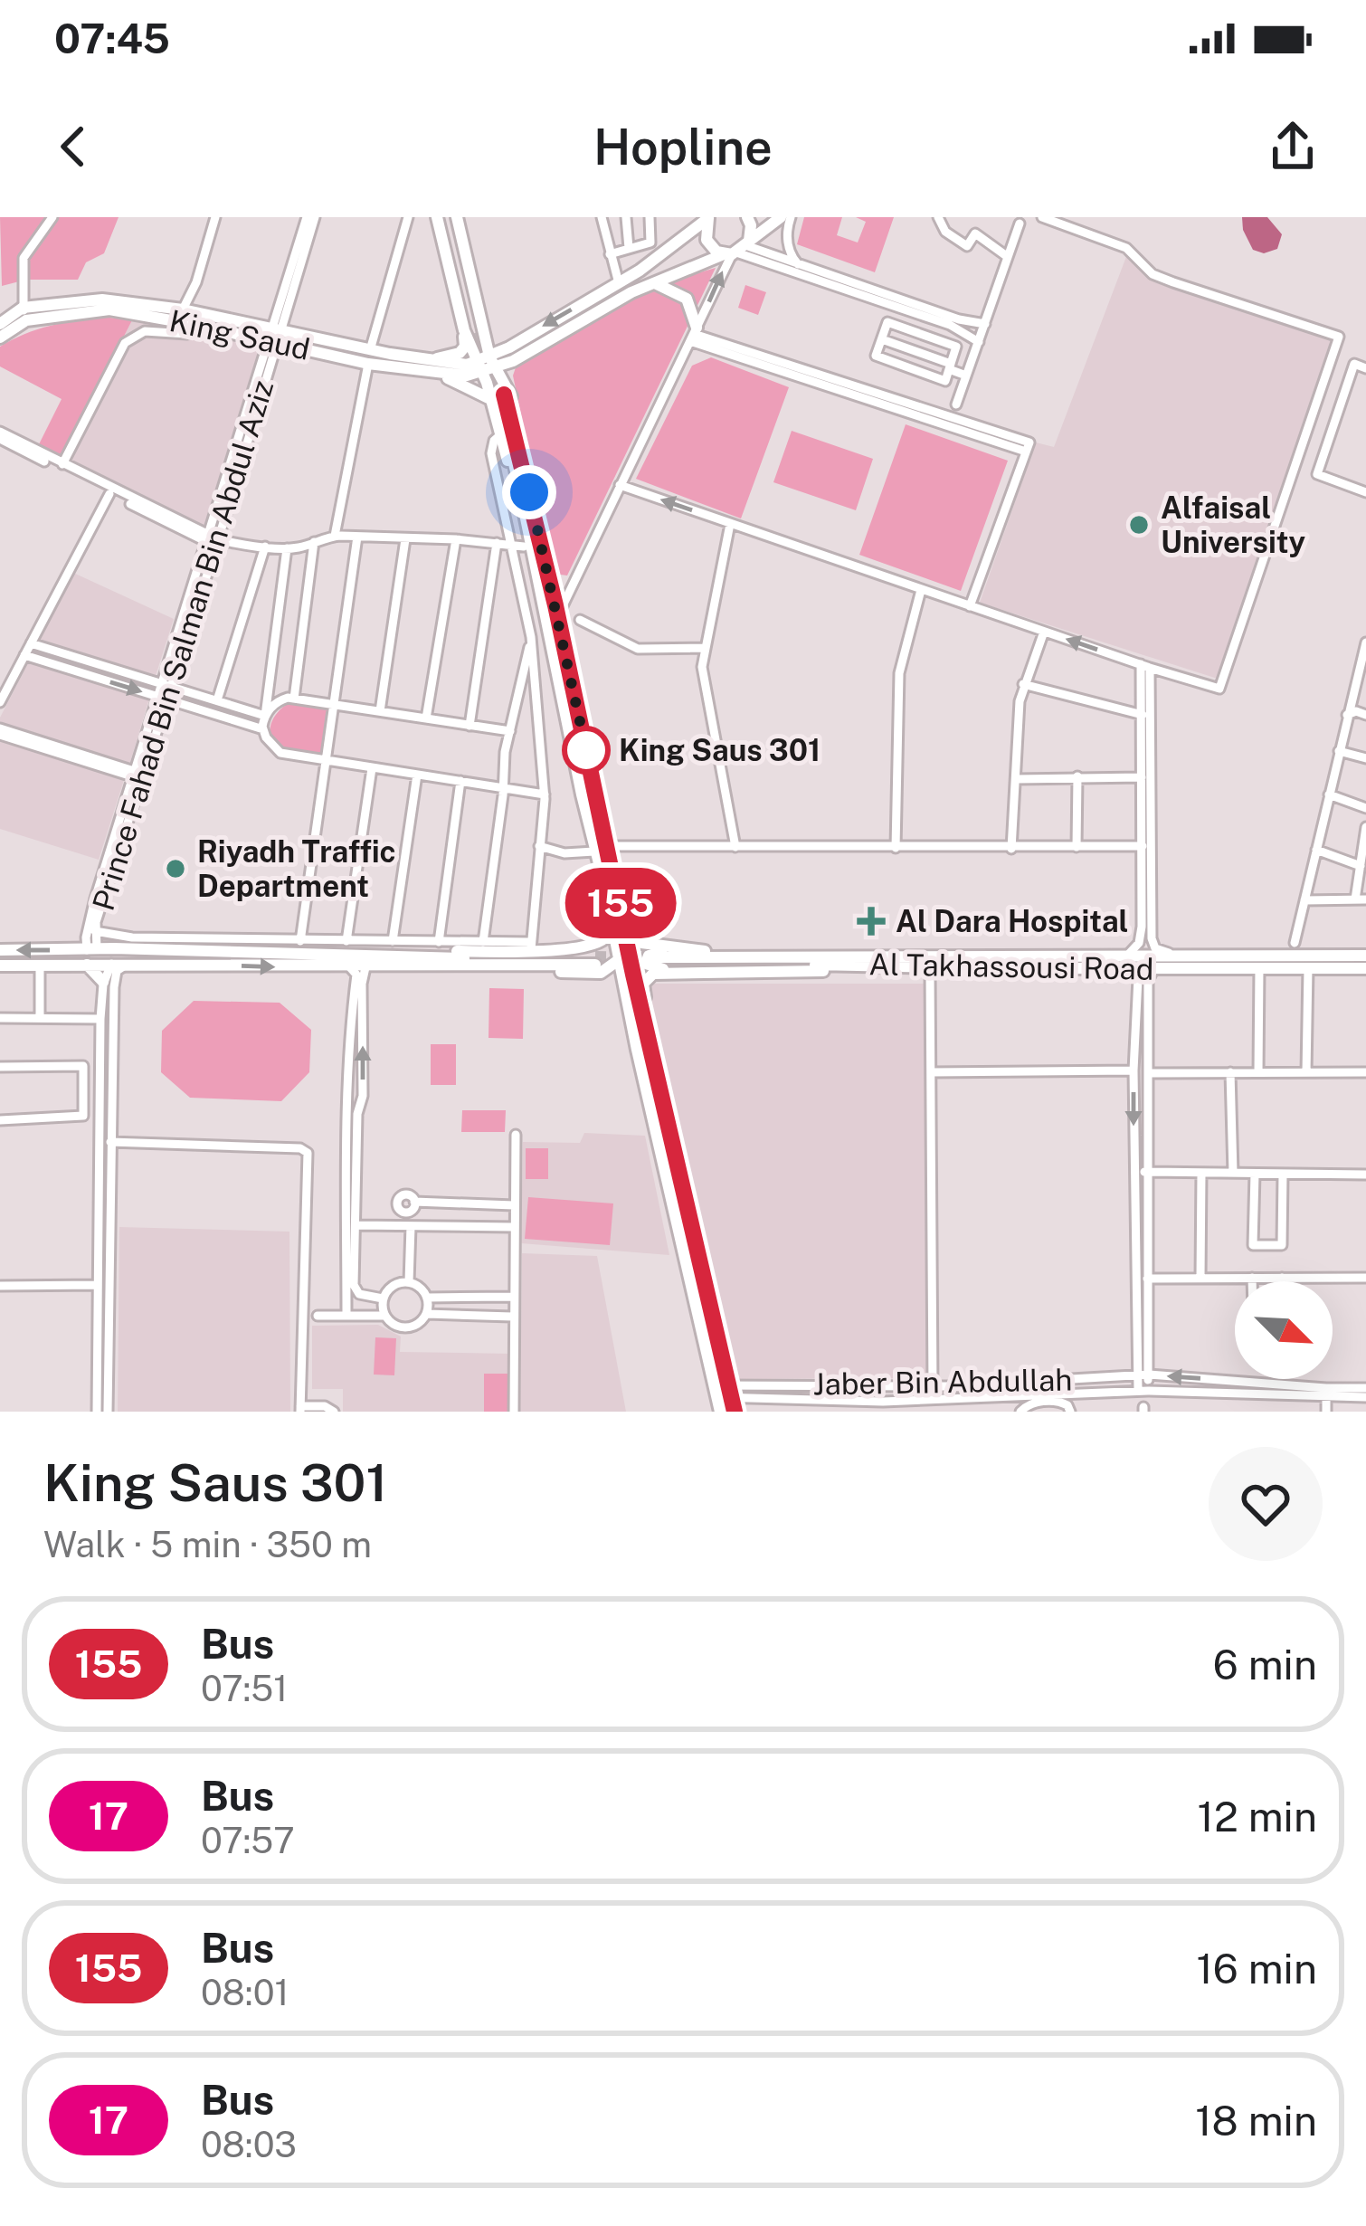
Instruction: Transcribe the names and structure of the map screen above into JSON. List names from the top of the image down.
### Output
{
  "streets": {
    "main road": ["King Saud", "Al Takhassousi Road"],
    "street": ["Prince Fahad Bin Salman Bin Abdul Aziz", "Jaber Bin Abdullah"]
  },
  "crossings": [
    ["King Saud", "Prince Fahad Bin Salman Bin Abdul Aziz"]
  ],
  "places": {
    "other": ["Alfaisal University", "King Saus 301", "Riyadh Traffic Department"],
    "health": ["Al Dara Hospital"]
  },
  "lines": ["bus line 155"],
  "north": "bottom right",
  "page": {
    "status": "07:45",
    "header": "Hopline",
    "on_map": "155",
    "heading": ["King Saus 301", "Walk · 5 min · 350 m"],
    "list": [
      {
        "mark": "155",
        "name": "Bus",
        "note": "07:51",
        "value": "6 min"
      },
      {
        "mark": "17",
        "name": "Bus",
        "note": "07:57",
        "value": "12 min"
      },
      {
        "mark": "155",
        "name": "Bus",
        "note": "08:01",
        "value": "16 min"
      },
      {
        "mark": "17",
        "name": "Bus",
        "note": "08:03",
        "value": "18 min"
      }
    ]
  }
}
